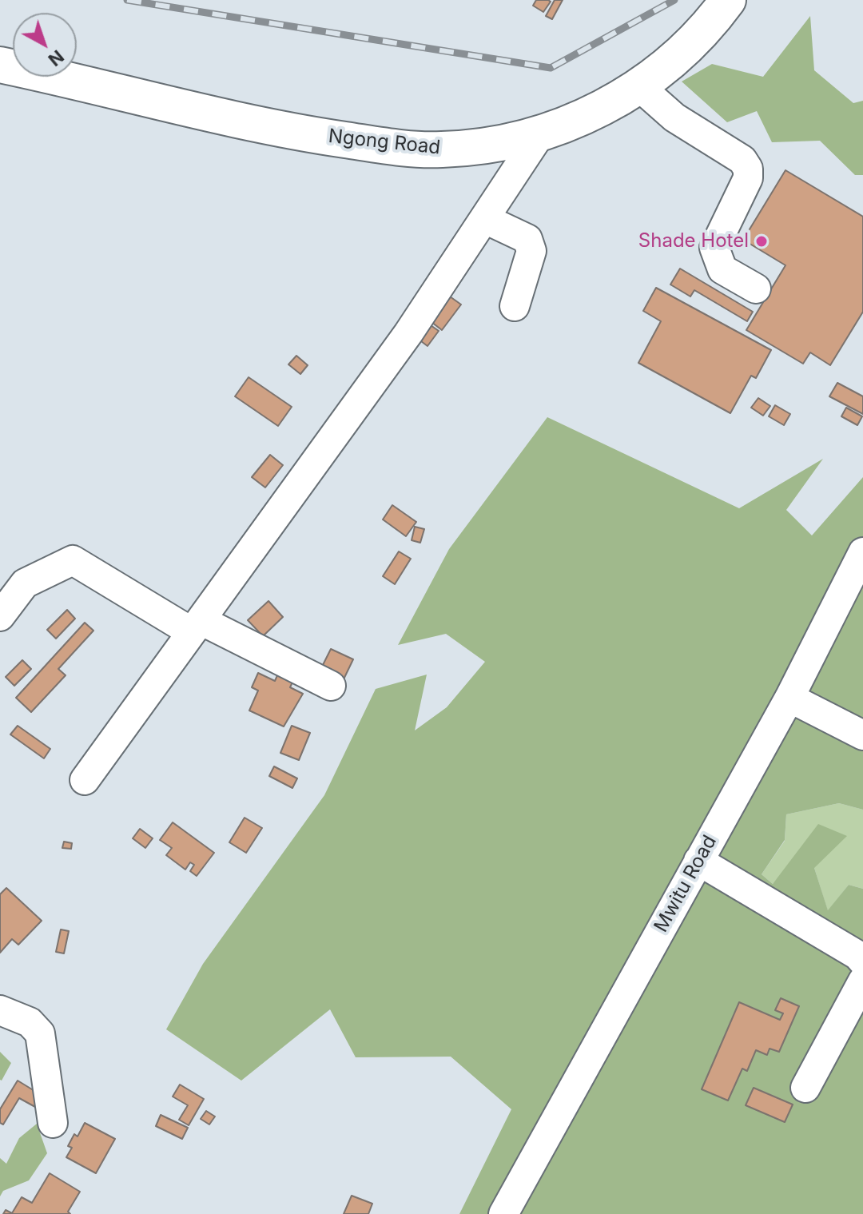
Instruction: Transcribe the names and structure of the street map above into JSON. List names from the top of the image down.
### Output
{
  "streets": {
    "main road": ["Ngong Road"],
    "street": ["Mwitu Road"]
  },
  "places": ["Shade Hotel"],
  "north": "bottom right"
}
